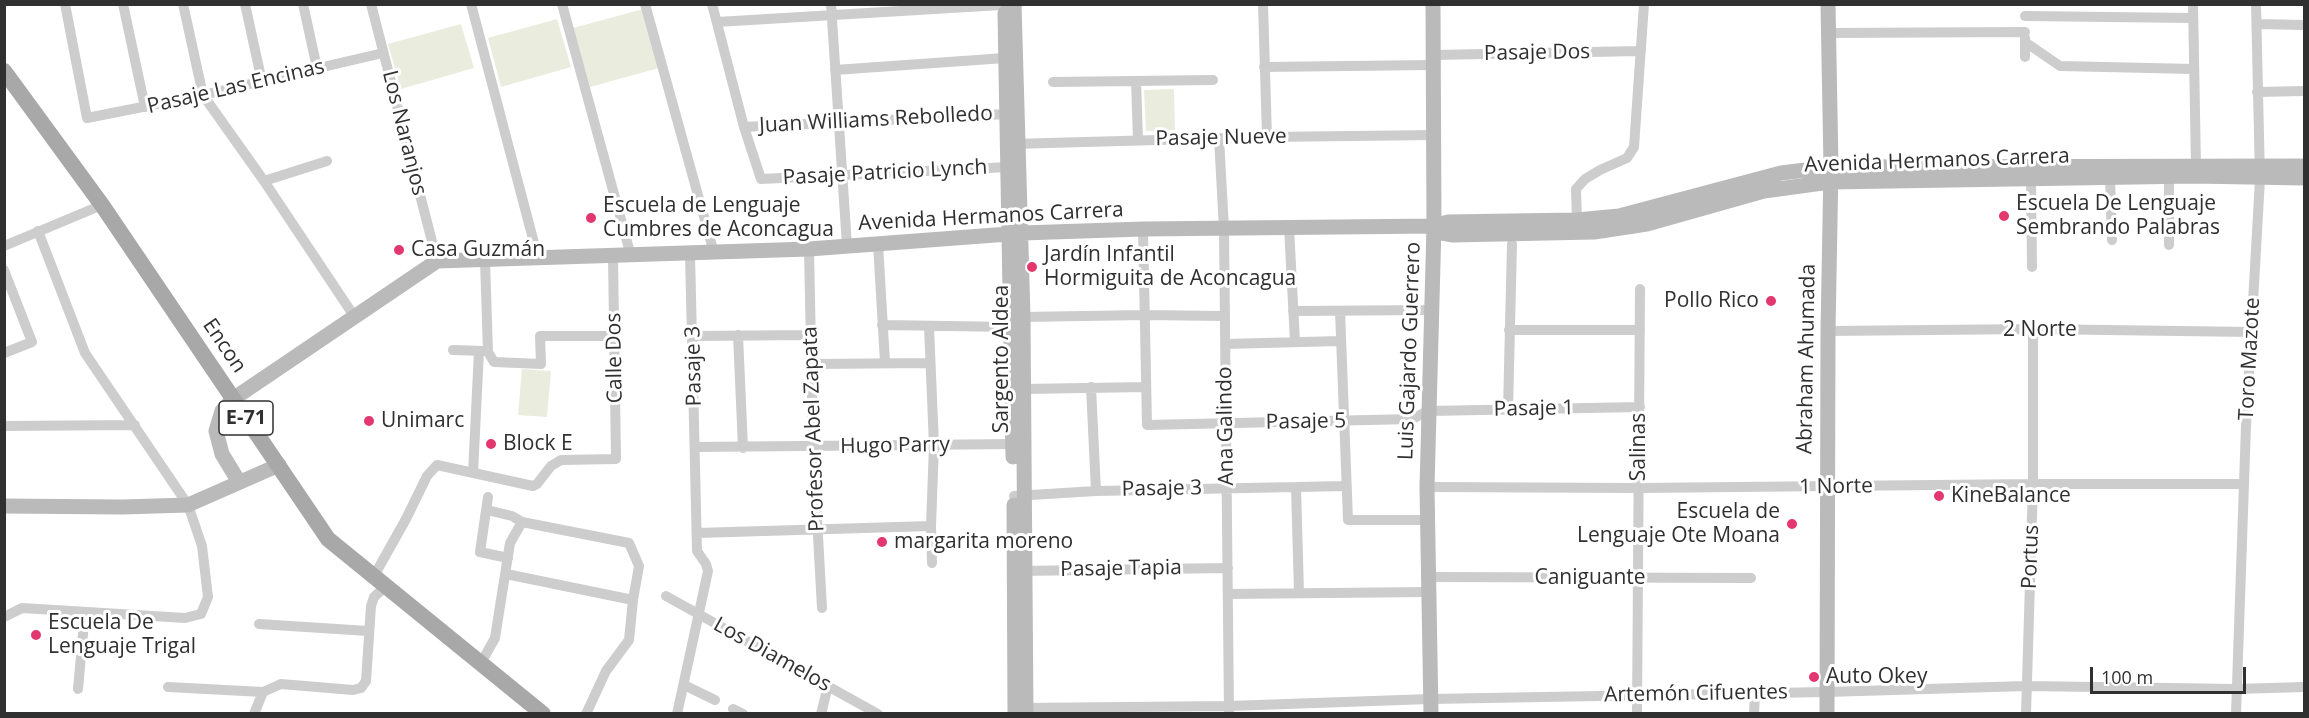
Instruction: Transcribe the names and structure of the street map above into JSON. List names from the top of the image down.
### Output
{
  "streets": {
    "main road": ["Encon", "E-71"],
    "street": [
      "Pasaje Dos",
      "Pasaje Las Encinas",
      "Juan Williams Rebolledo",
      "Los Naranjos",
      "Pasaje Nueve",
      "Avenida Hermanos Carrera",
      "Pasaje Patricio Lynch",
      "2 Norte",
      "Luis Gajardo Guerrero",
      "Calle Dos",
      "Sargento Aldea",
      "Abraham Ahumada",
      "Toro Mazote",
      "Pasaje 3",
      "Pasaje 1",
      "Pasaje 5",
      "Ana Galindo",
      "Profesor Abel Zapata",
      "Hugo Parry",
      "Salinas",
      "1 Norte",
      "Portus",
      "Pasaje Tapia",
      "Caniguante",
      "Los Diamelos",
      "Artemón Cifuentes"
    ]
  },
  "crossings": [
    ["Pasaje Dos", "Luis Gajardo Guerrero"],
    ["Pasaje Las Encinas", "Los Naranjos"],
    ["Juan Williams Rebolledo", "Pasaje Patricio Lynch"],
    ["Juan Williams Rebolledo", "Sargento Aldea"],
    ["Los Naranjos", "Avenida Hermanos Carrera"],
    ["Pasaje Nueve", "Luis Gajardo Guerrero"],
    ["Pasaje Nueve", "Sargento Aldea"],
    ["Pasaje Nueve", "Ana Galindo"],
    ["Avenida Hermanos Carrera", "Luis Gajardo Guerrero"],
    ["Avenida Hermanos Carrera", "Calle Dos"],
    ["Avenida Hermanos Carrera", "Sargento Aldea"],
    ["Avenida Hermanos Carrera", "Abraham Ahumada"],
    ["Avenida Hermanos Carrera", "Toro Mazote"],
    ["Avenida Hermanos Carrera", "Pasaje 3"],
    ["Avenida Hermanos Carrera", "Ana Galindo"],
    ["Avenida Hermanos Carrera", "Profesor Abel Zapata"],
    ["Pasaje Patricio Lynch", "Sargento Aldea"],
    ["2 Norte", "Abraham Ahumada"],
    ["2 Norte", "Toro Mazote"],
    ["2 Norte", "Portus"],
    ["Luis Gajardo Guerrero", "Pasaje 1"],
    ["Luis Gajardo Guerrero", "Pasaje 5"],
    ["Luis Gajardo Guerrero", "1 Norte"],
    ["Luis Gajardo Guerrero", "Caniguante"],
    ["Luis Gajardo Guerrero", "Artemón Cifuentes"],
    ["Sargento Aldea", "Pasaje 3"],
    ["Sargento Aldea", "Hugo Parry"],
    ["Sargento Aldea", "Pasaje Tapia"],
    ["Sargento Aldea", "Artemón Cifuentes"],
    ["Abraham Ahumada", "1 Norte"],
    ["Abraham Ahumada", "Artemón Cifuentes"],
    ["Toro Mazote", "1 Norte"],
    ["Toro Mazote", "Artemón Cifuentes"],
    ["Pasaje 3", "Ana Galindo"],
    ["Pasaje 3", "Hugo Parry"],
    ["Pasaje 3", "Los Diamelos"],
    ["Pasaje 1", "Pasaje 5"],
    ["Pasaje 1", "Salinas"],
    ["Pasaje 5", "Ana Galindo"],
    ["Ana Galindo", "Pasaje Tapia"],
    ["Ana Galindo", "Caniguante"],
    ["Ana Galindo", "Artemón Cifuentes"],
    ["Profesor Abel Zapata", "Hugo Parry"],
    ["Salinas", "1 Norte"],
    ["Salinas", "Caniguante"],
    ["Salinas", "Artemón Cifuentes"],
    ["1 Norte", "Portus"],
    ["Portus", "Artemón Cifuentes"]
  ],
  "places": [
    "Escuela De Lenguaje Sembrando Palabras",
    "Escuela de Lenguaje Cumbres de Aconcagua",
    "Casa Guzmán",
    "Jardín Infantil Hormiguita de Aconcagua",
    "Pollo Rico",
    "Unimarc",
    "Block E",
    "KineBalance",
    "Escuela de Lenguaje Ote Moana",
    "margarita moreno",
    "Escuela De Lenguaje Trigal",
    "Auto Okey"
  ],
  "scale_bar": "100 m"
}
